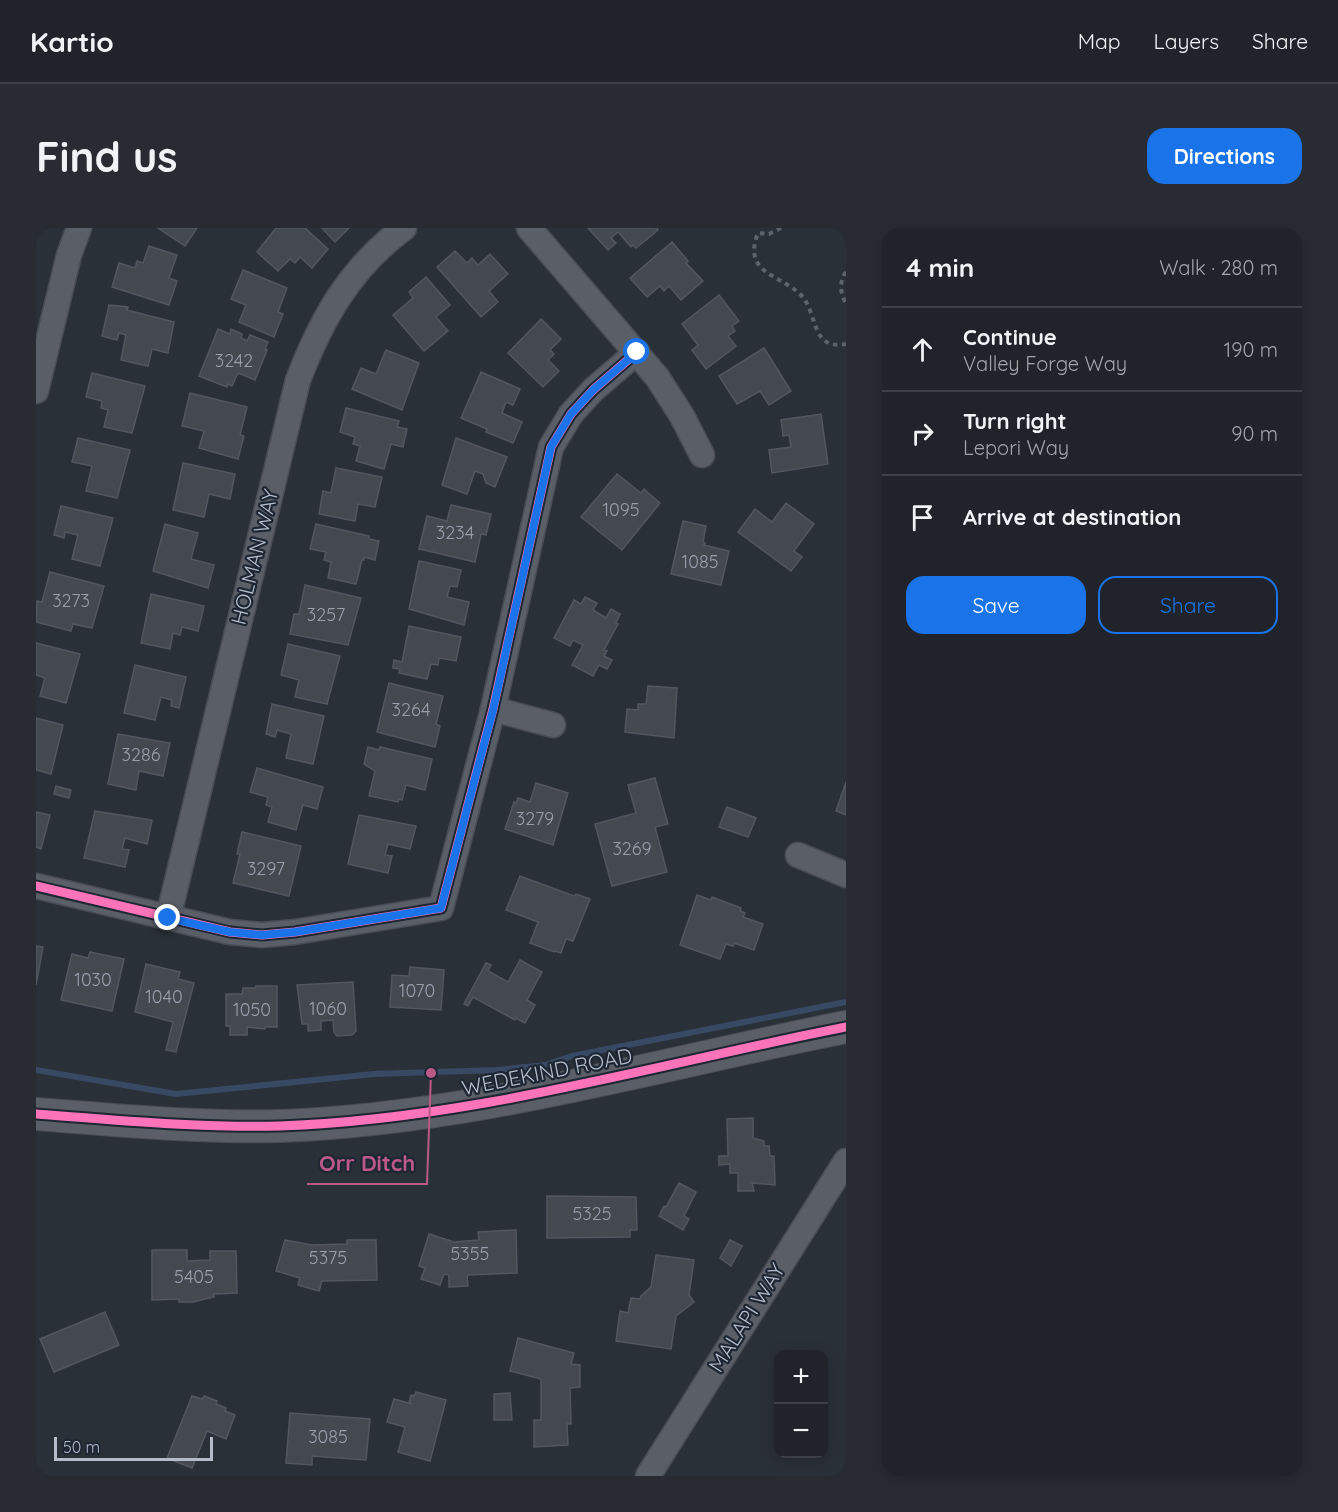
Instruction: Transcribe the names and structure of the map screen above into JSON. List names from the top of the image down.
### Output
{
  "streets": {
    "street": ["HOLMAN WAY", "WEDEKIND ROAD", "MALAPI WAY"]
  },
  "places": ["Orr Ditch"],
  "house_numbers": [
    "3242",
    "1095",
    "3234",
    "1085",
    "3273",
    "3257",
    "3264",
    "3286",
    "3279",
    "3269",
    "3297",
    "1030",
    "1070",
    "1040",
    "1060",
    "1050",
    "5325",
    "5355",
    "5375",
    "5405",
    "3085"
  ],
  "scale_bar": "50 m",
  "page": {
    "header": "Kartio",
    "nav": ["Map", "Layers", "Share"],
    "buttons": [
      "Directions",
      ["Save", "Share"]
    ],
    "title": "Find us",
    "heading": ["4 min", "Walk · 280 m"],
    "list": [
      ["Continue", "Valley Forge Way", "190 m"],
      ["Turn right", "Lepori Way", "90 m"],
      "Arrive at destination"
    ],
    "map_buttons": ["+", "−"],
    "scale": "50 m"
  }
}
